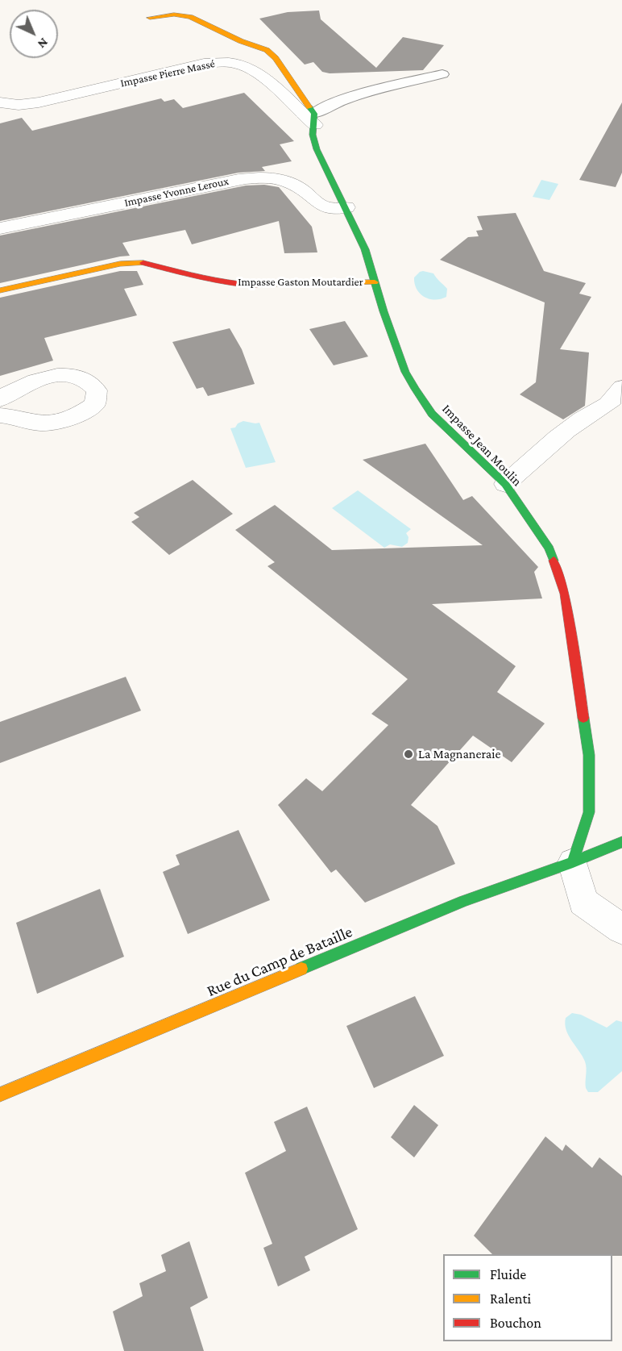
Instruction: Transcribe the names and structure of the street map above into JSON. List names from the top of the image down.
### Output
{
  "streets": {
    "street": [
      "Impasse Pierre Massé",
      "Impasse Yvonne Leroux",
      "Impasse Gaston Moutardier",
      "Impasse Jean Moulin",
      "Rue du Camp de Bataille"
    ]
  },
  "crossings": [
    ["Impasse Pierre Massé", "Impasse Jean Moulin"],
    ["Impasse Yvonne Leroux", "Impasse Jean Moulin"],
    ["Impasse Gaston Moutardier", "Impasse Jean Moulin"],
    ["Impasse Jean Moulin", "Rue du Camp de Bataille"]
  ],
  "places": ["La Magnaneraie"],
  "legend": ["Fluide", "Ralenti", "Bouchon"],
  "north": "bottom right"
}
